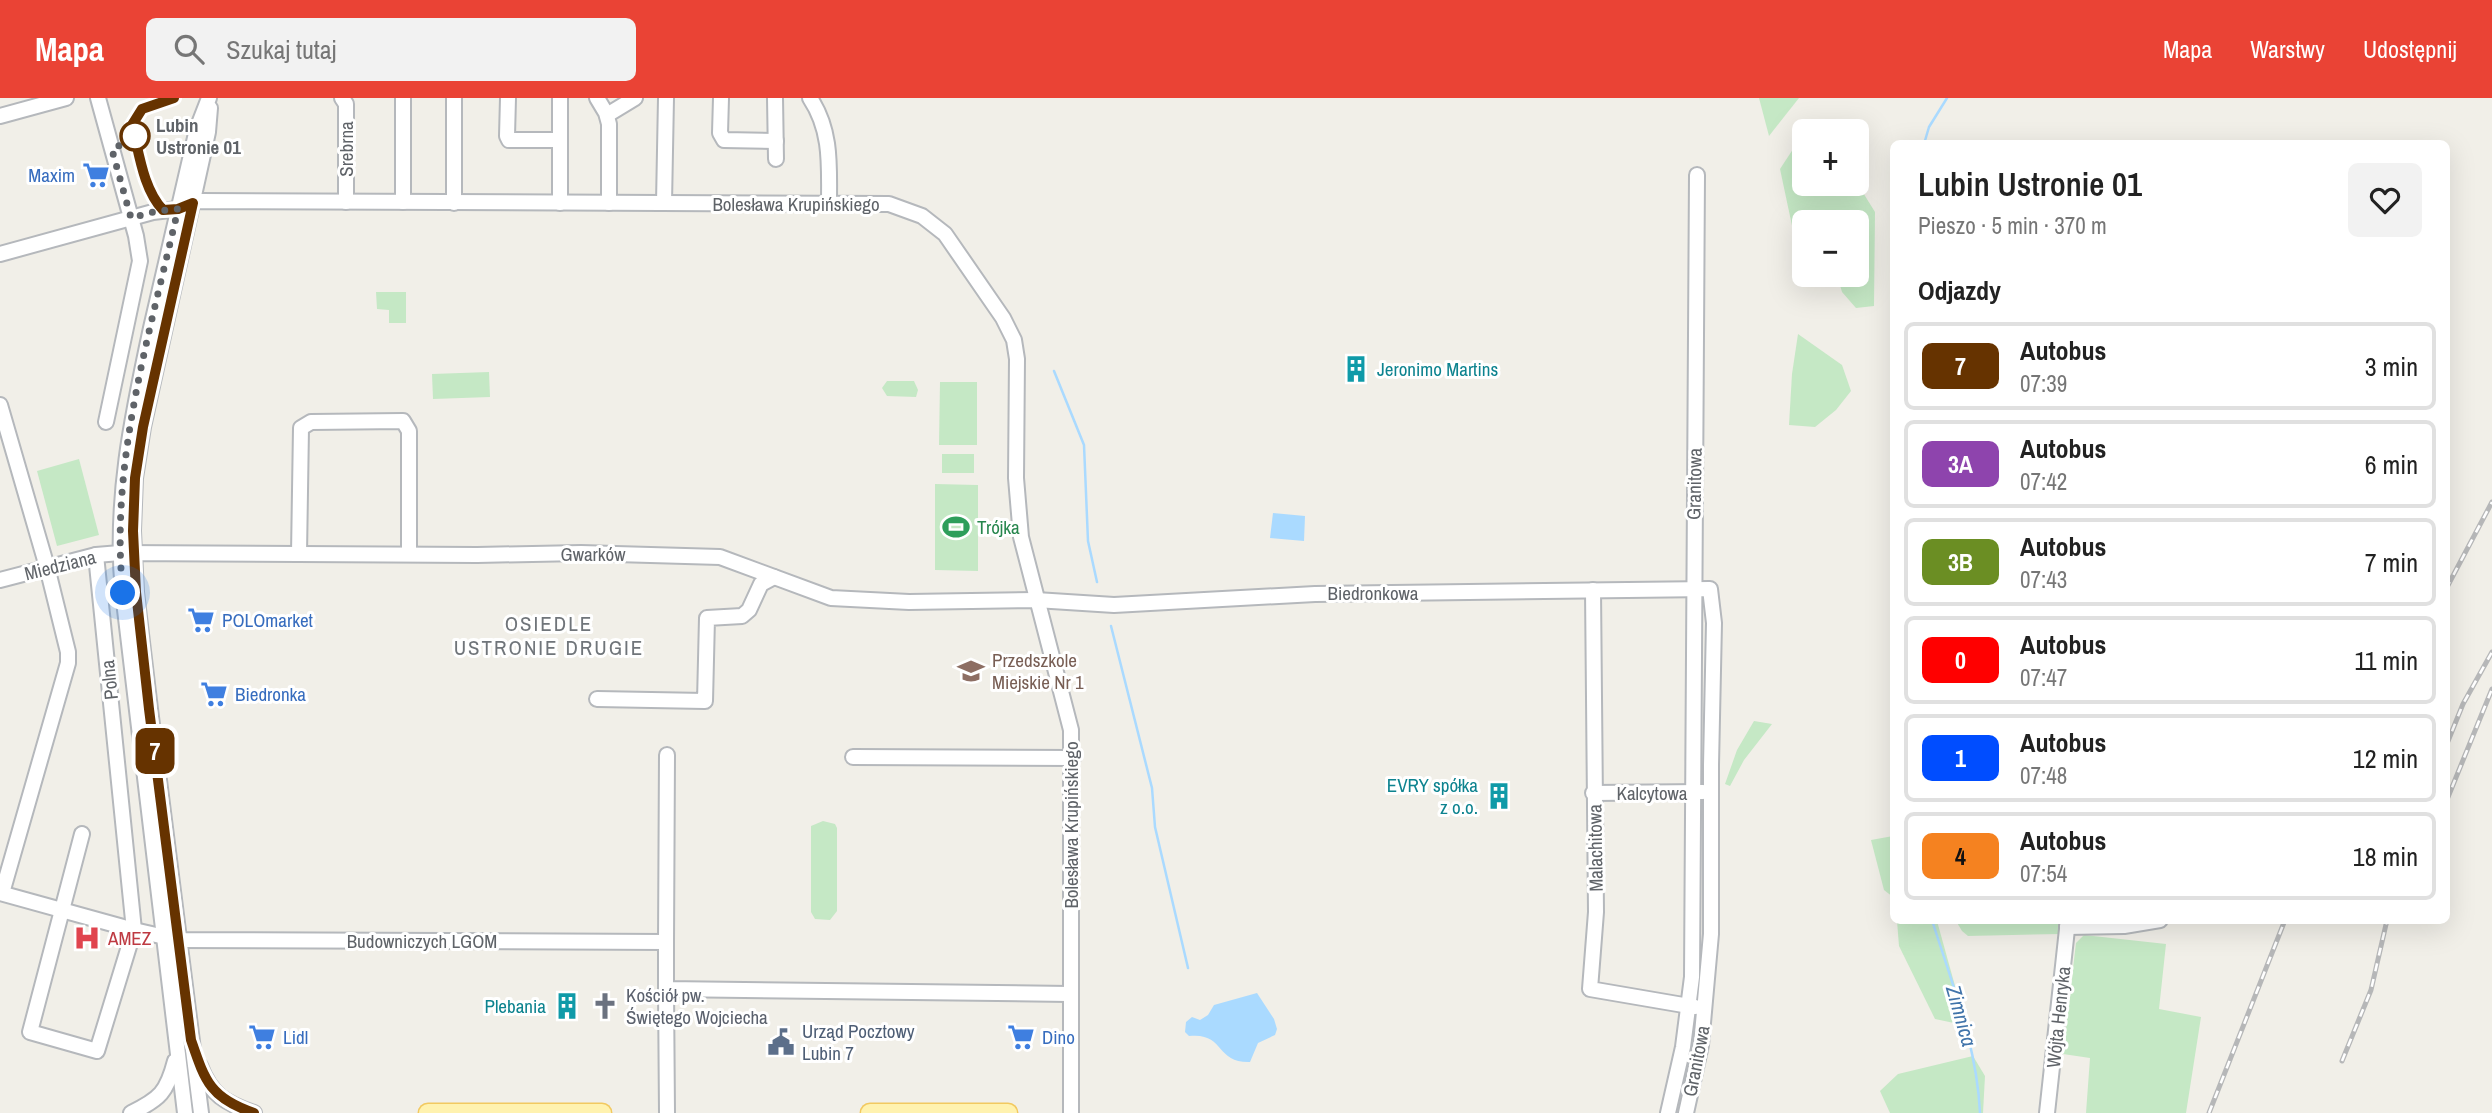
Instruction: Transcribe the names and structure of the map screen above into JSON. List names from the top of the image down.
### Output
{
  "streets": {
    "street": [
      "Srebrna",
      "Bolesława Krupińskiego",
      "Granitowa",
      "Gwarków",
      "Miedziana",
      "Biedronkowa",
      "Polna",
      "Kalcytowa",
      "Malachitowa",
      "Budowniczych LGOM",
      "Wójta Henryka"
    ]
  },
  "crossings": [
    ["Srebrna", "Bolesława Krupińskiego"],
    ["Bolesława Krupińskiego", "Gwarków"],
    ["Bolesława Krupińskiego", "Biedronkowa"],
    ["Granitowa", "Biedronkowa"],
    ["Granitowa", "Kalcytowa"],
    ["Granitowa", "Malachitowa"],
    ["Gwarków", "Miedziana"],
    ["Gwarków", "Biedronkowa"],
    ["Miedziana", "Polna"],
    ["Biedronkowa", "Malachitowa"],
    ["Polna", "Budowniczych LGOM"],
    ["Kalcytowa", "Malachitowa"]
  ],
  "districts": ["OSIEDLE USTRONIE DRUGIE"],
  "water": ["Zimnica"],
  "places": {
    "other": ["Lubin Ustronie 01"],
    "supermarket": [
      "Maxim",
      "POLOmarket",
      "Biedronka",
      "Lidl",
      "Dino"
    ],
    "building": ["Jeronimo Martins", "EVRY spółka z o.o.", "Plebania"],
    "sports": ["Trójka"],
    "school or university": ["Przedszkole Miejskie Nr 1"],
    "hospital": ["AMEZ"],
    "church": ["Kościół pw. Świętego Wojciecha"],
    "public building": ["Urząd Pocztowy Lubin 7"]
  },
  "lines": ["bus line 7"],
  "page": {
    "header": "Mapa",
    "search": "Szukaj tutaj",
    "nav": ["Mapa", "Warstwy", "Udostępnij"],
    "on_map": "7",
    "map_buttons": ["+", "−"],
    "heading": [
      ["Lubin Ustronie 01", "Pieszo · 5 min · 370 m"],
      "Odjazdy"
    ],
    "list": [
      {
        "mark": "7",
        "name": "Autobus",
        "note": "07:39",
        "value": "3 min"
      },
      {
        "mark": "3A",
        "name": "Autobus",
        "note": "07:42",
        "value": "6 min"
      },
      {
        "mark": "3B",
        "name": "Autobus",
        "note": "07:43",
        "value": "7 min"
      },
      {
        "mark": "0",
        "name": "Autobus",
        "note": "07:47",
        "value": "11 min"
      },
      {
        "mark": "1",
        "name": "Autobus",
        "note": "07:48",
        "value": "12 min"
      },
      {
        "mark": "4",
        "name": "Autobus",
        "note": "07:54",
        "value": "18 min"
      }
    ]
  }
}
